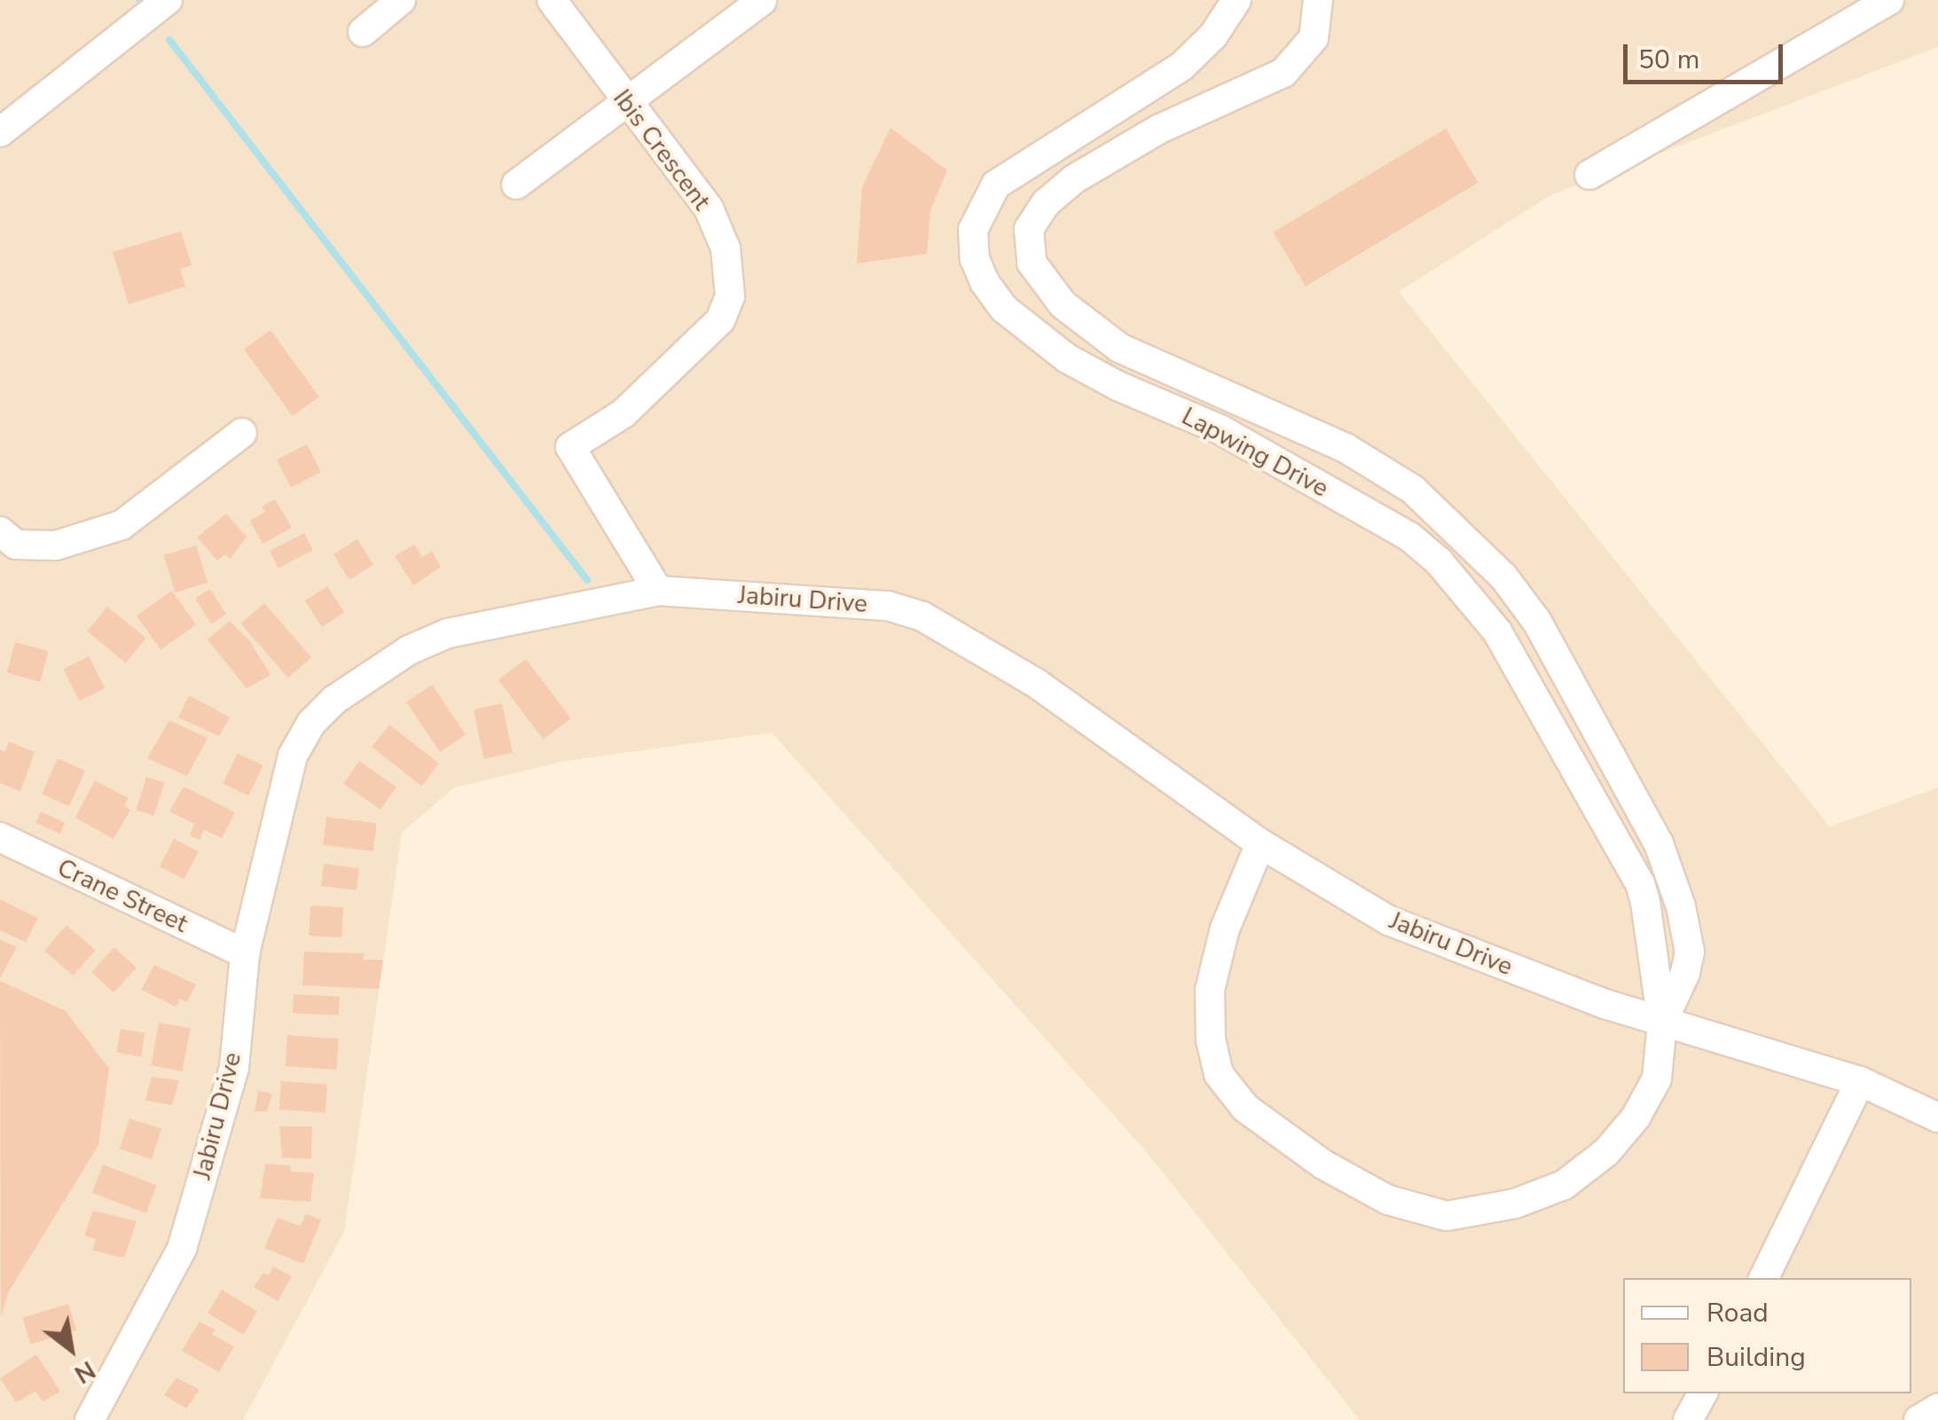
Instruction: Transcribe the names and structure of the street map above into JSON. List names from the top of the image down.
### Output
{
  "streets": {
    "street": [
      "Ibis Crescent",
      "Lapwing Drive",
      "Jabiru Drive",
      "Crane Street"
    ]
  },
  "crossings": [
    ["Ibis Crescent", "Jabiru Drive"],
    ["Lapwing Drive", "Jabiru Drive"],
    ["Jabiru Drive", "Crane Street"]
  ],
  "legend": ["Road", "Building"],
  "scale_bar": "50 m",
  "north": "bottom right"
}
